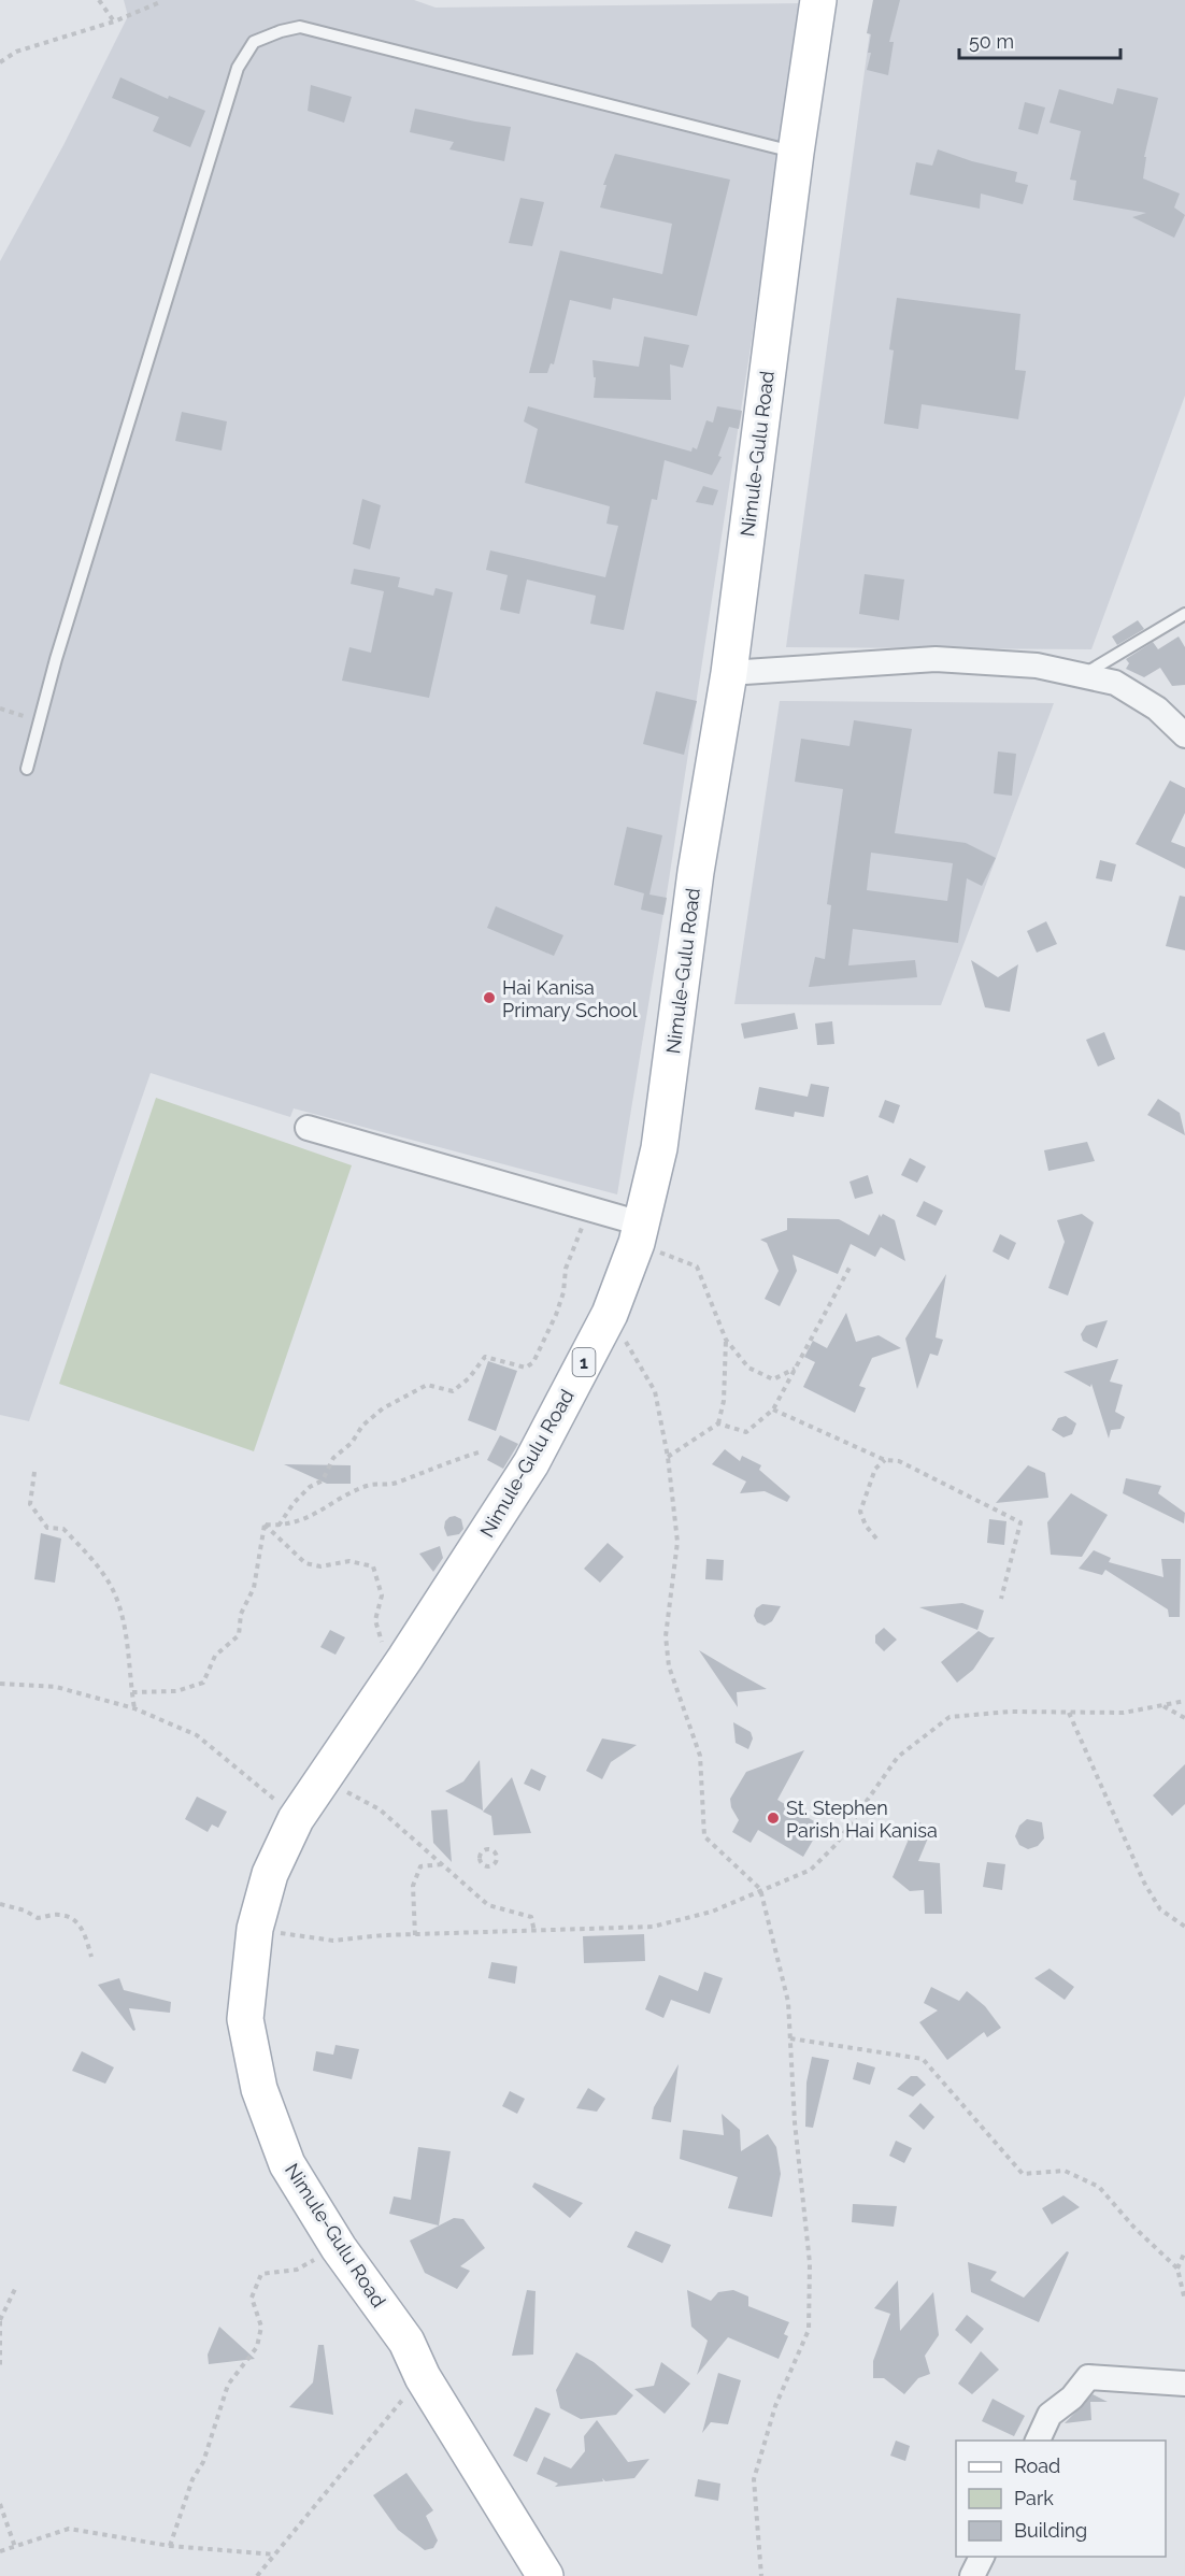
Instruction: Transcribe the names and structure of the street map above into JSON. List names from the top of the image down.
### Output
{
  "streets": {
    "main road": ["Nimule-Gulu Road", "1"]
  },
  "places": ["Hai Kanisa Primary School", "St. Stephen Parish Hai Kanisa"],
  "legend": ["Road", "Park", "Building"],
  "scale_bar": "50 m"
}
